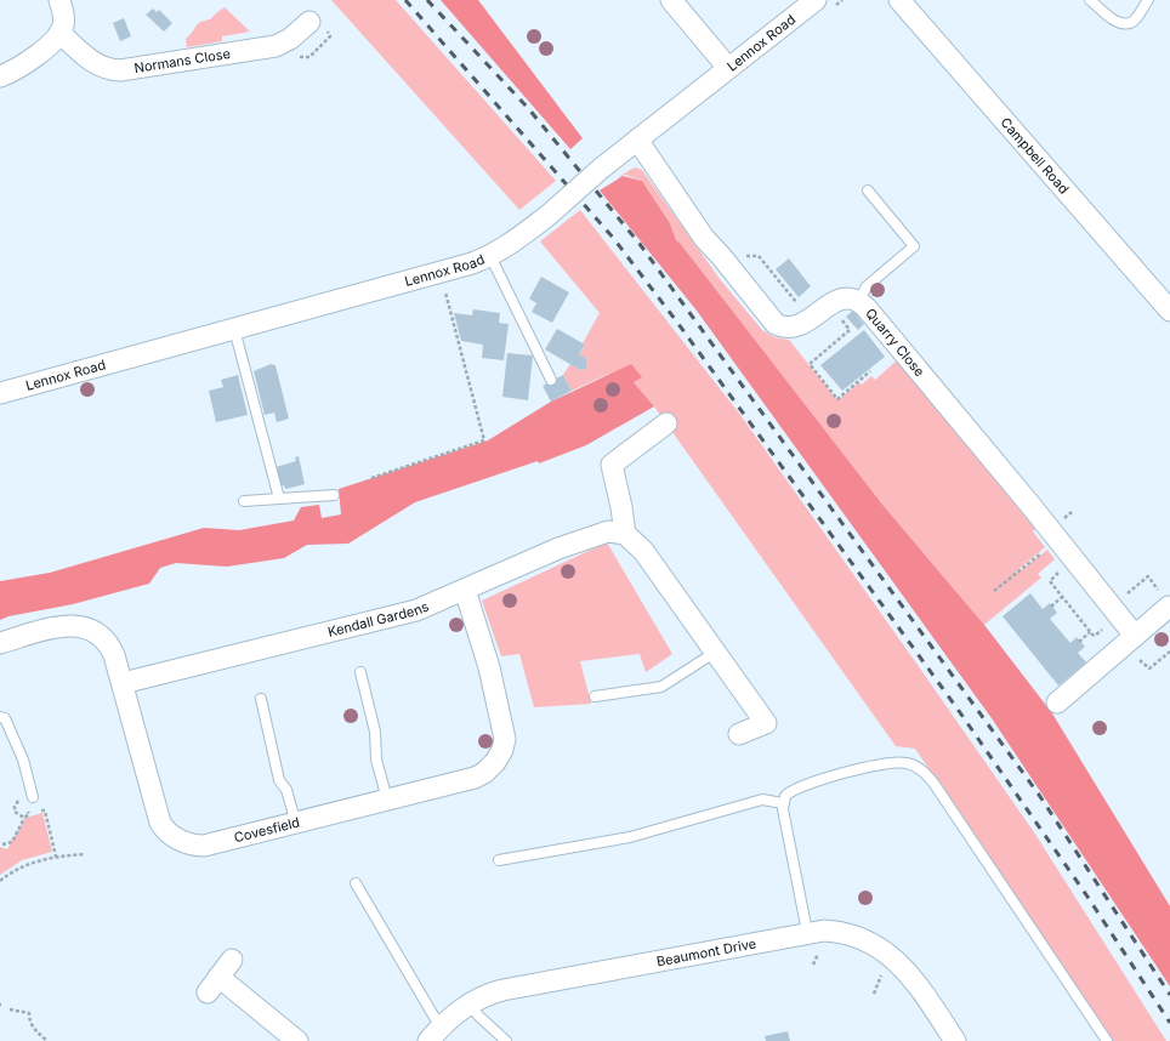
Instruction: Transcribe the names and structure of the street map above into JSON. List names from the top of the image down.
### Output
{
  "streets": {
    "street": [
      "Lennox Road",
      "Normans Close",
      "Campbell Road",
      "Quarry Close",
      "Kendall Gardens",
      "Covesfield",
      "Beaumont Drive"
    ]
  },
  "crossings": [
    ["Lennox Road", "Quarry Close"],
    ["Kendall Gardens", "Covesfield"]
  ]
}
